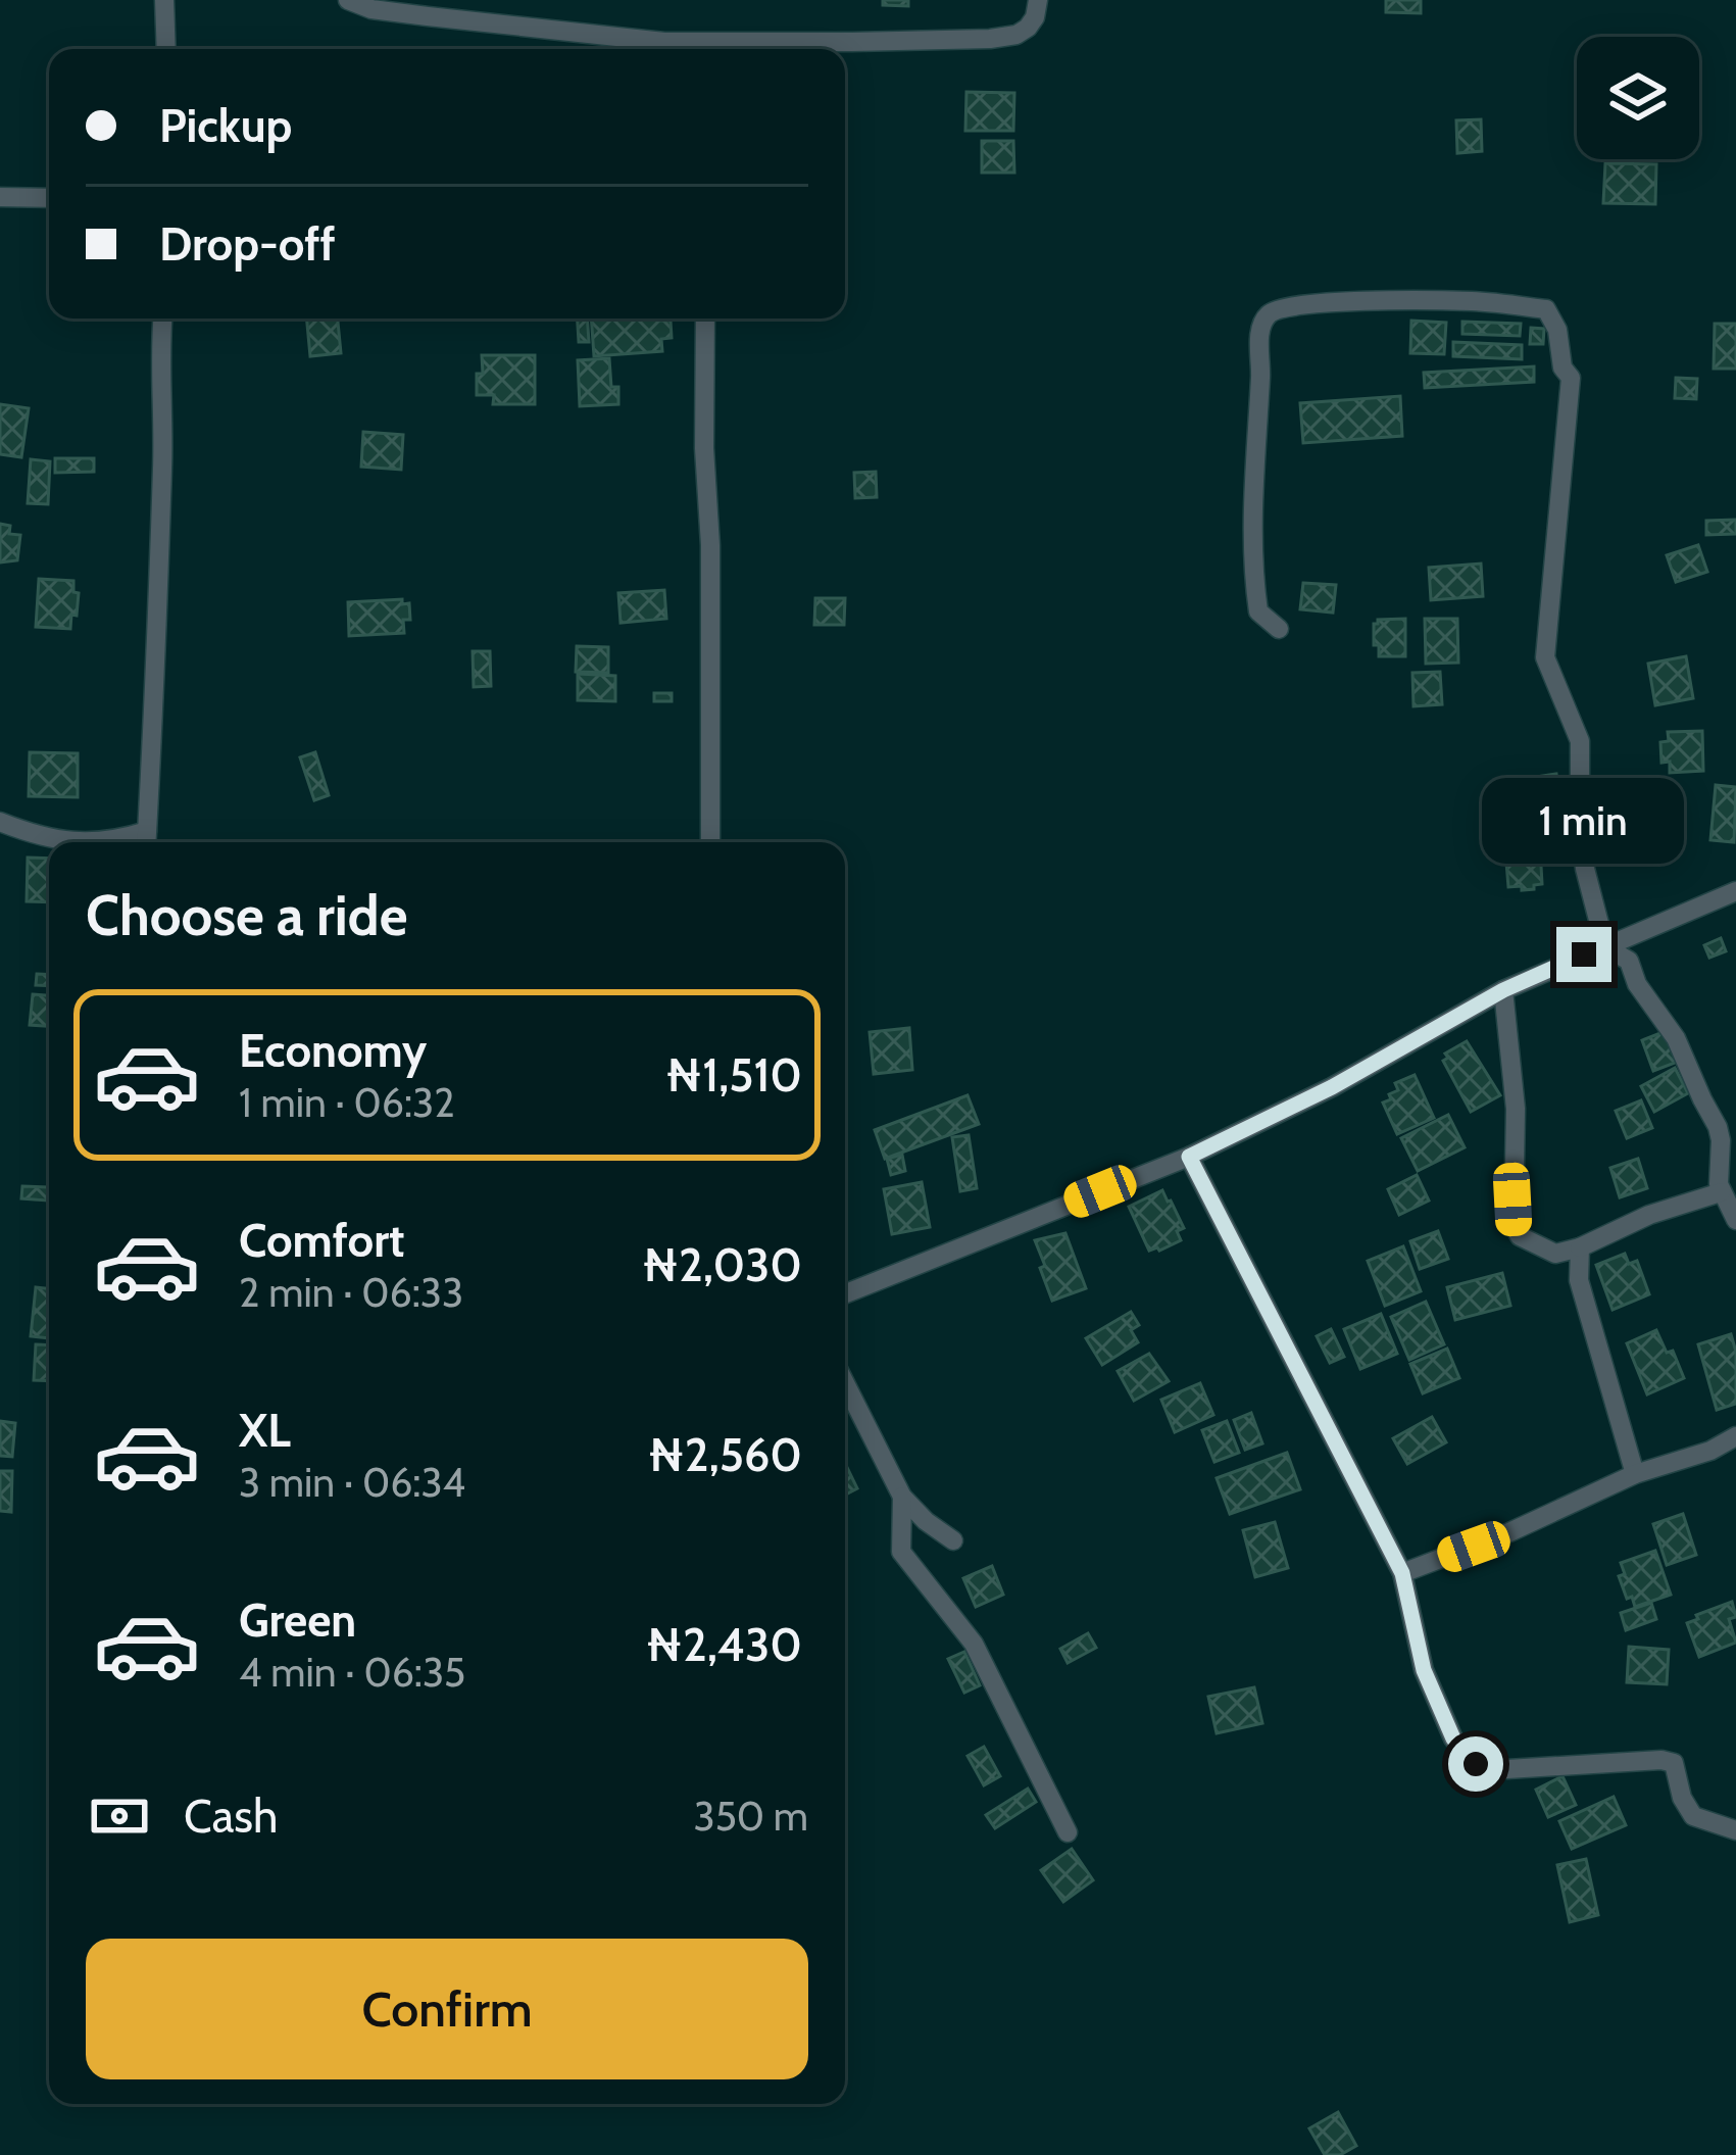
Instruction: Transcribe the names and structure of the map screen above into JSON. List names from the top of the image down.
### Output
{
  "page": {
    "banner": ["Pickup", "Drop-off"],
    "bubble": "1 min",
    "heading": "Choose a ride",
    "list": [
      {
        "name": "Economy",
        "note": "1 min · 06:32",
        "value": "₦1,510"
      },
      {
        "name": "Comfort",
        "note": "2 min · 06:33",
        "value": "₦2,030"
      },
      {
        "name": "XL",
        "note": "3 min · 06:34",
        "value": "₦2,560"
      },
      {
        "name": "Green",
        "note": "4 min · 06:35",
        "value": "₦2,430"
      }
    ],
    "pay": ["Cash", "350 m"],
    "buttons": "Confirm"
  }
}
